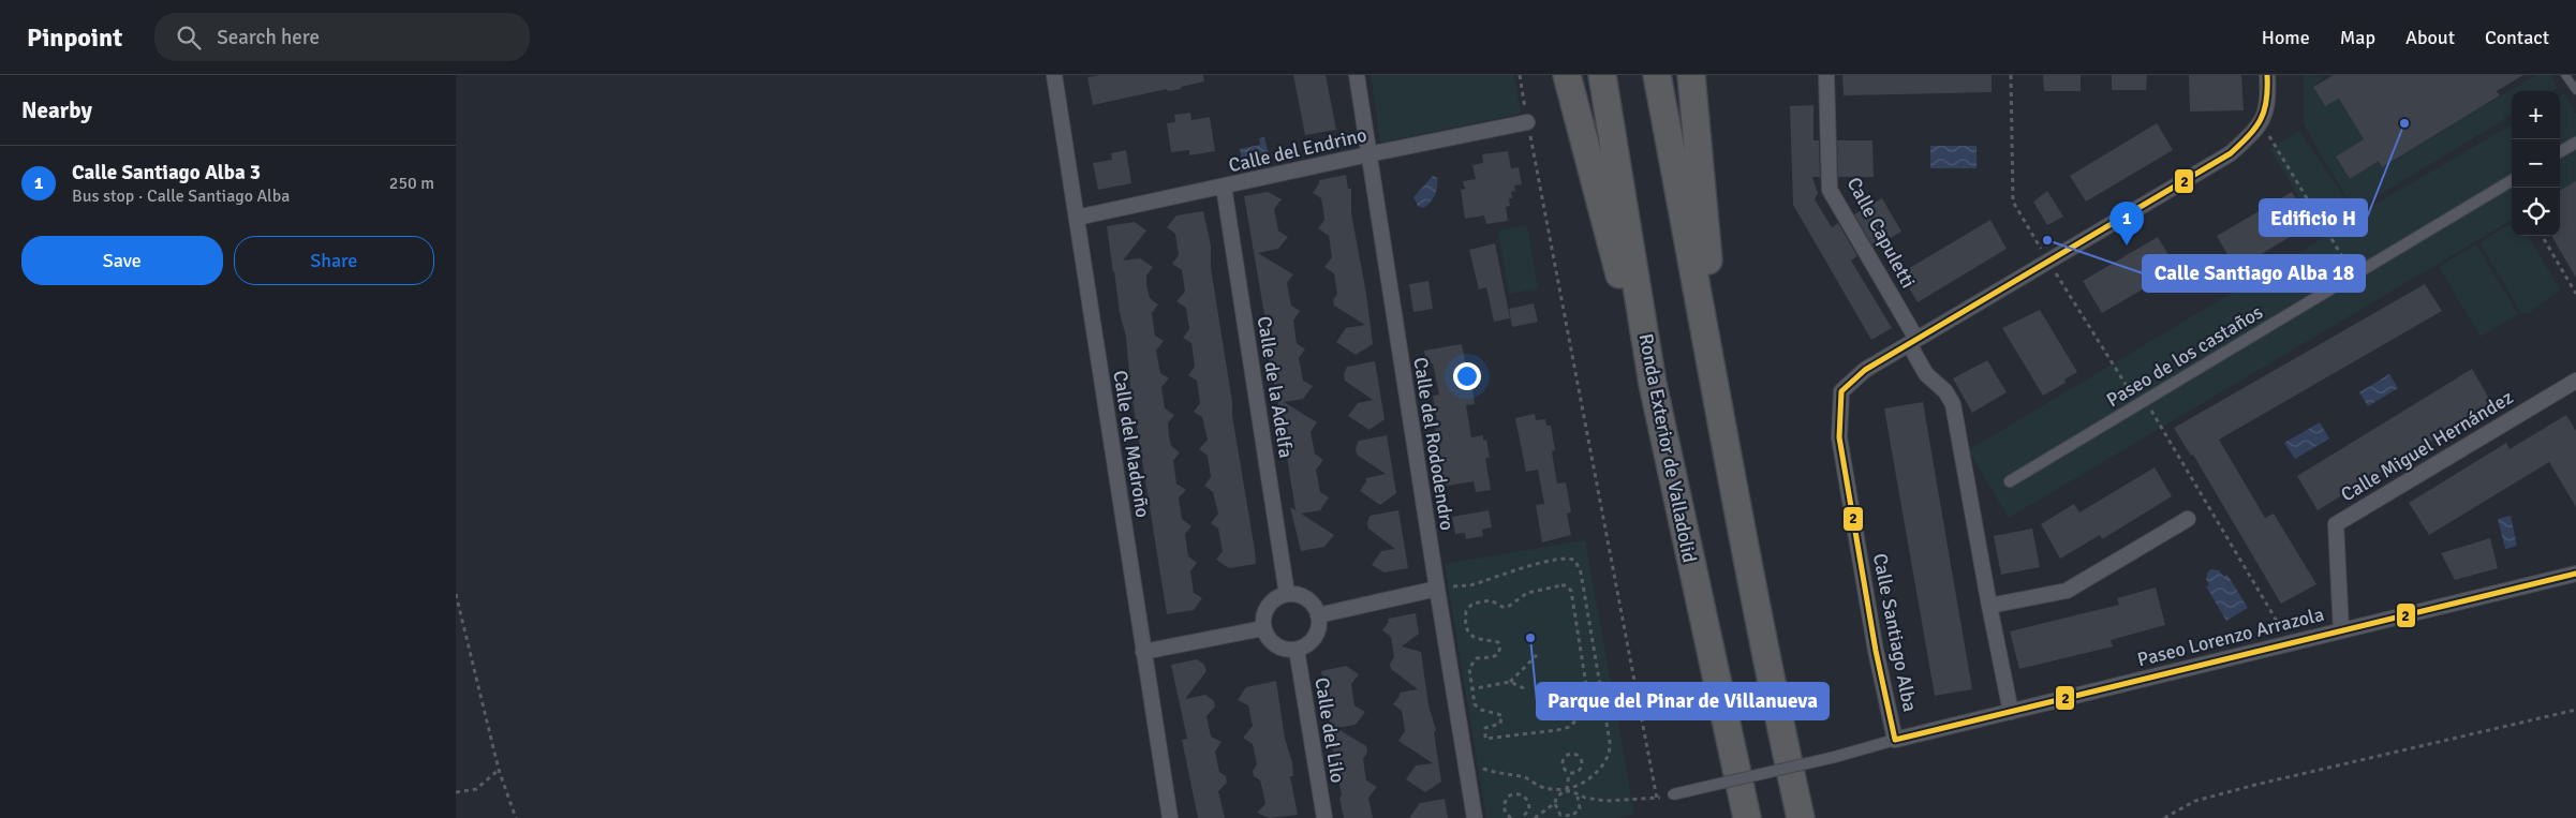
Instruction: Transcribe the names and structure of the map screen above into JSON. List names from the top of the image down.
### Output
{
  "streets": {
    "highway": ["Ronda Exterior de Valladolid"],
    "street": [
      "Calle del Endrino",
      "Calle Capuletti",
      "Paseo de los castaños",
      "Calle de la Adelfa",
      "Calle del Madroño",
      "Calle del Rododendro",
      "Calle Miguel Hernández",
      "Calle Santiago Alba",
      "Paseo Lorenzo Arrazola",
      "Calle del Lilo"
    ]
  },
  "crossings": [
    ["Calle del Endrino", "Calle de la Adelfa"],
    ["Calle del Endrino", "Calle del Madroño"],
    ["Calle del Endrino", "Calle del Rododendro"],
    ["Calle Capuletti", "Calle Santiago Alba"],
    ["Calle de la Adelfa", "Calle del Lilo"],
    ["Calle Miguel Hernández", "Paseo Lorenzo Arrazola"],
    ["Calle Santiago Alba", "Paseo Lorenzo Arrazola"]
  ],
  "places": ["Edificio H", "Calle Santiago Alba 18", "Parque del Pinar de Villanueva"],
  "lines": ["transit line 2"],
  "page": {
    "header": "Pinpoint",
    "search": "Search here",
    "nav": [
      "Home",
      "Map",
      "About",
      "Contact"
    ],
    "heading": "Nearby",
    "map_buttons": ["+", "−"],
    "list": [
      {
        "mark": "1",
        "name": "Calle Santiago Alba 3",
        "note": "Bus stop · Calle Santiago Alba",
        "value": "250 m"
      }
    ],
    "pins": "1",
    "buttons": ["Save", "Share"]
  }
}
